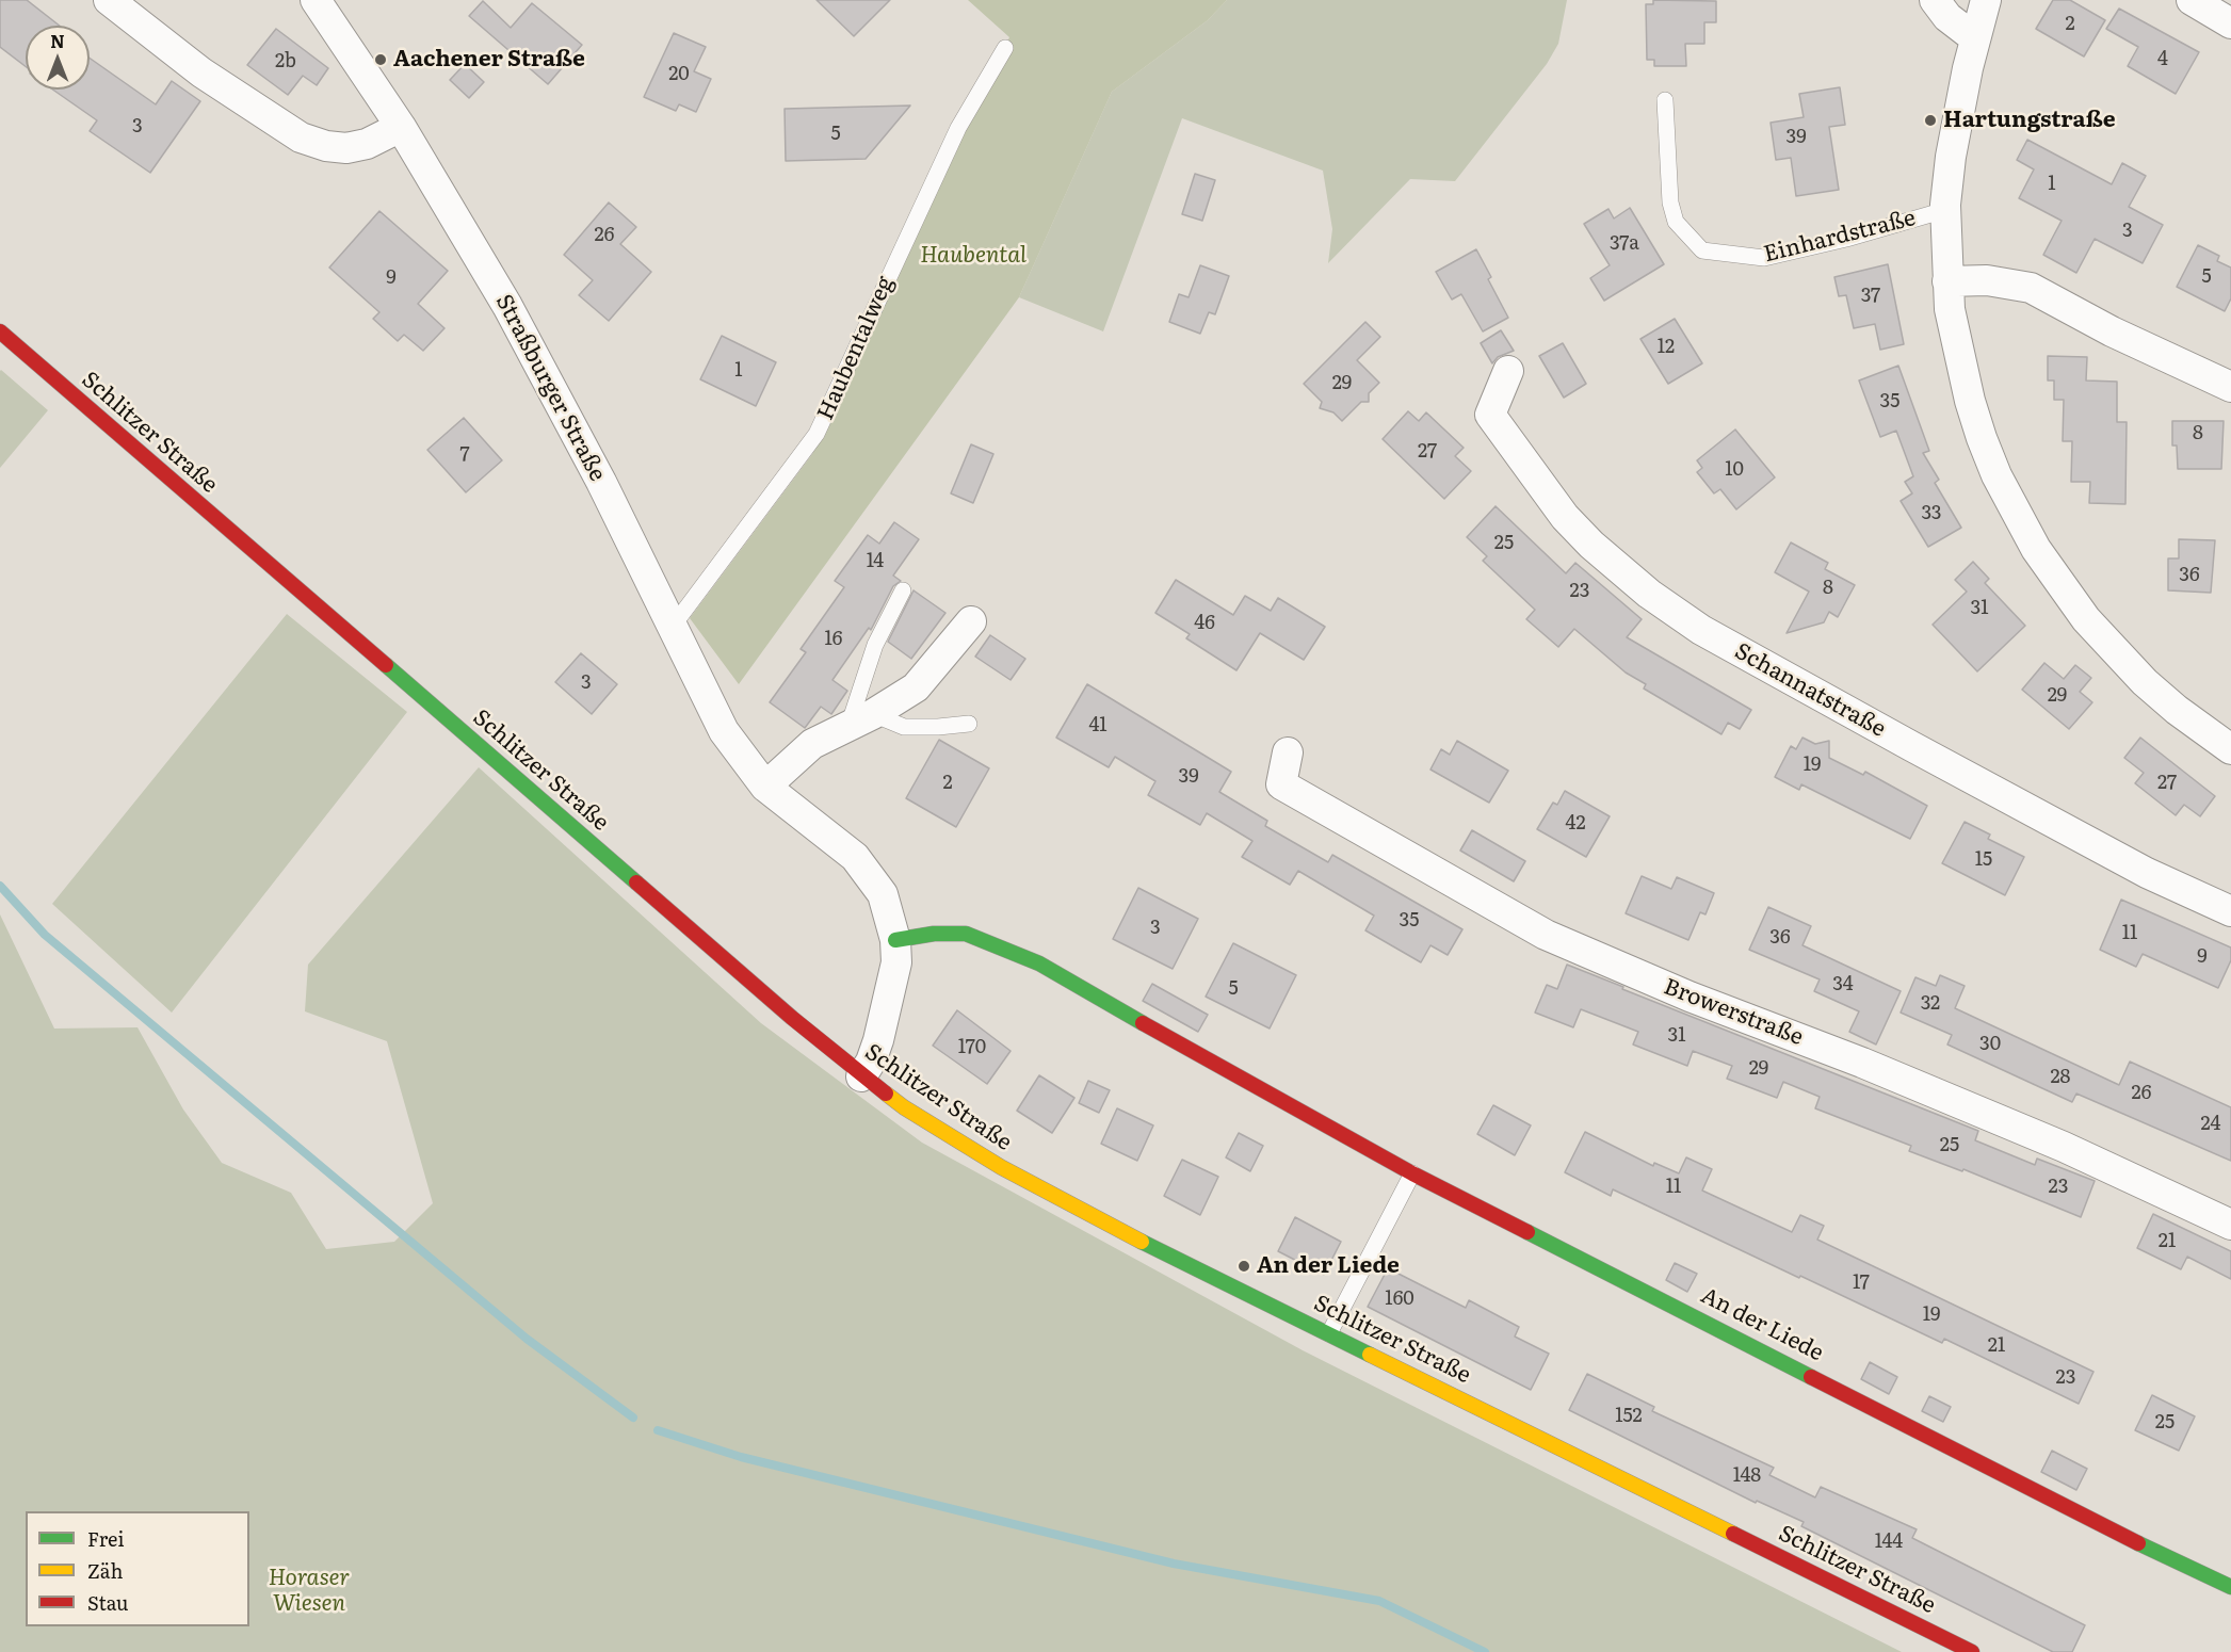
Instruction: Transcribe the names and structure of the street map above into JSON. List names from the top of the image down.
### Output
{
  "streets": {
    "main road": ["Schlitzer Straße", "An der Liede"],
    "street": [
      "Einhardstraße",
      "Straßburger Straße",
      "Schannatstraße",
      "Browerstraße"
    ],
    "lane": ["Haubentalweg"]
  },
  "crossings": [
    ["Haubentalweg", "Straßburger Straße"],
    ["Straßburger Straße", "Schlitzer Straße"],
    ["Straßburger Straße", "An der Liede"]
  ],
  "parks": ["Haubental", "Horaser Wiesen"],
  "places": ["Aachener Straße", "Hartungstraße", "An der Liede"],
  "house_numbers": [
    "2",
    "4",
    "2b",
    "20",
    "3",
    "5",
    "39",
    "1",
    "3",
    "26",
    "37a",
    "5",
    "9",
    "37",
    "12",
    "1",
    "29",
    "35",
    "8",
    "27",
    "7",
    "10",
    "33",
    "25",
    "14",
    "36",
    "8",
    "23",
    "31",
    "46",
    "16",
    "3",
    "29",
    "41",
    "19",
    "39",
    "2",
    "27",
    "42",
    "15",
    "35",
    "3",
    "11",
    "36",
    "9",
    "34",
    "5",
    "32",
    "31",
    "30",
    "170",
    "29",
    "28",
    "26",
    "24",
    "25",
    "11",
    "23",
    "21",
    "17",
    "160",
    "19",
    "21",
    "23",
    "152",
    "25",
    "148",
    "144"
  ],
  "legend": ["Frei", "Zäh", "Stau"],
  "north": "top"
}
